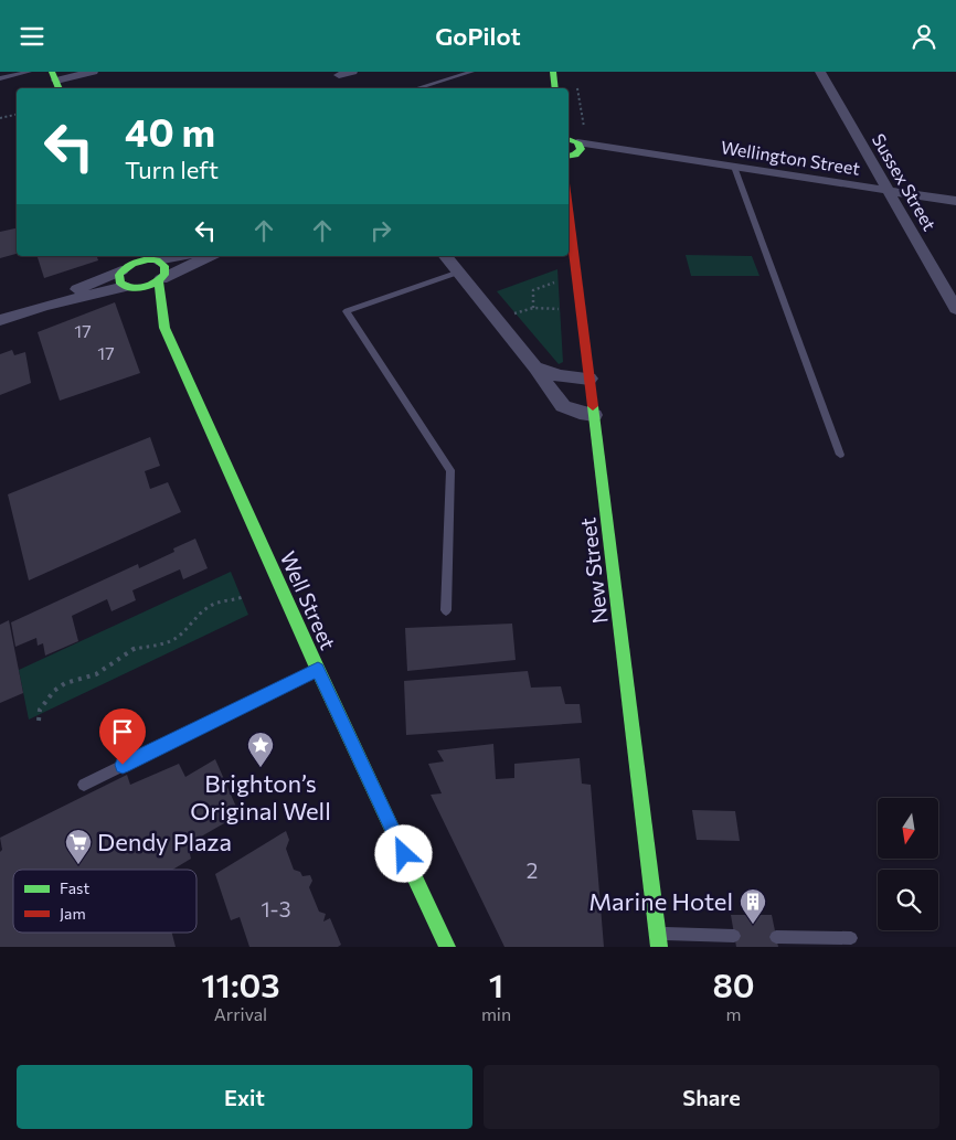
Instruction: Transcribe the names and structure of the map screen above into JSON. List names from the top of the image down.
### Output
{
  "streets": {
    "main road": ["New Street", "Well Street"],
    "street": ["Wellington Street", "Sussex Street"]
  },
  "crossings": [
    ["Wellington Street", "Sussex Street"],
    ["Wellington Street", "New Street"]
  ],
  "places": {
    "place": ["Brighton’s Original Well"],
    "supermarket": ["Dendy Plaza"],
    "building": ["Marine Hotel"]
  },
  "house_numbers": [
    "17",
    "17",
    "2",
    "1-3"
  ],
  "legend": ["Fast", "Jam"],
  "north": "bottom",
  "page": {
    "header": "GoPilot",
    "turn": ["40 m", "Turn left"],
    "eta": [
      "11:03",
      "Arrival",
      "1",
      "min",
      "80",
      "m"
    ],
    "buttons": ["Exit", "Share"]
  }
}
